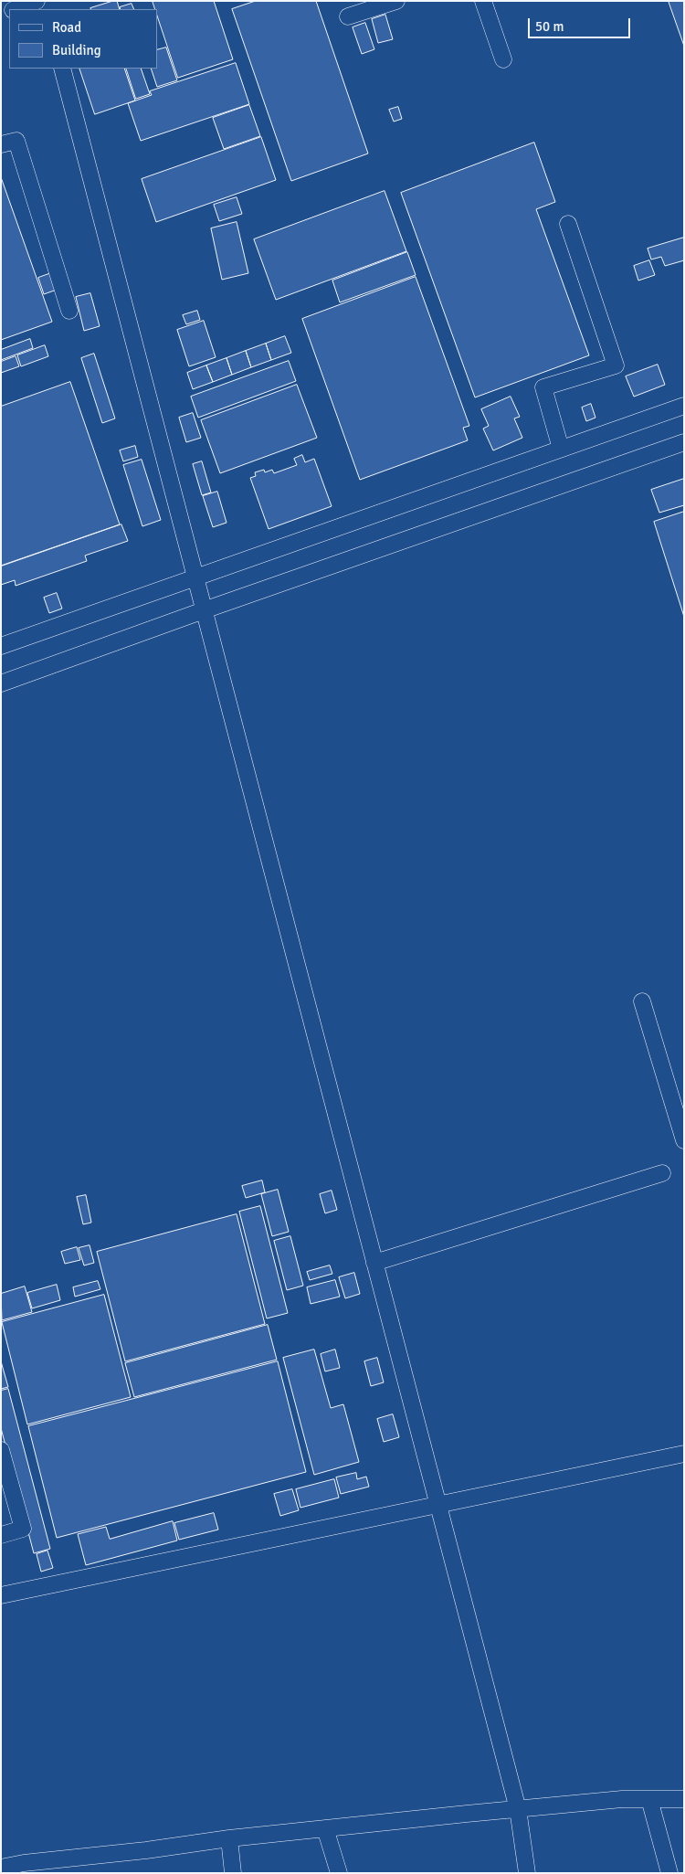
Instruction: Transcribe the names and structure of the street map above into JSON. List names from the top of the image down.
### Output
{
  "legend": ["Road", "Building"],
  "scale_bar": "50 m"
}
